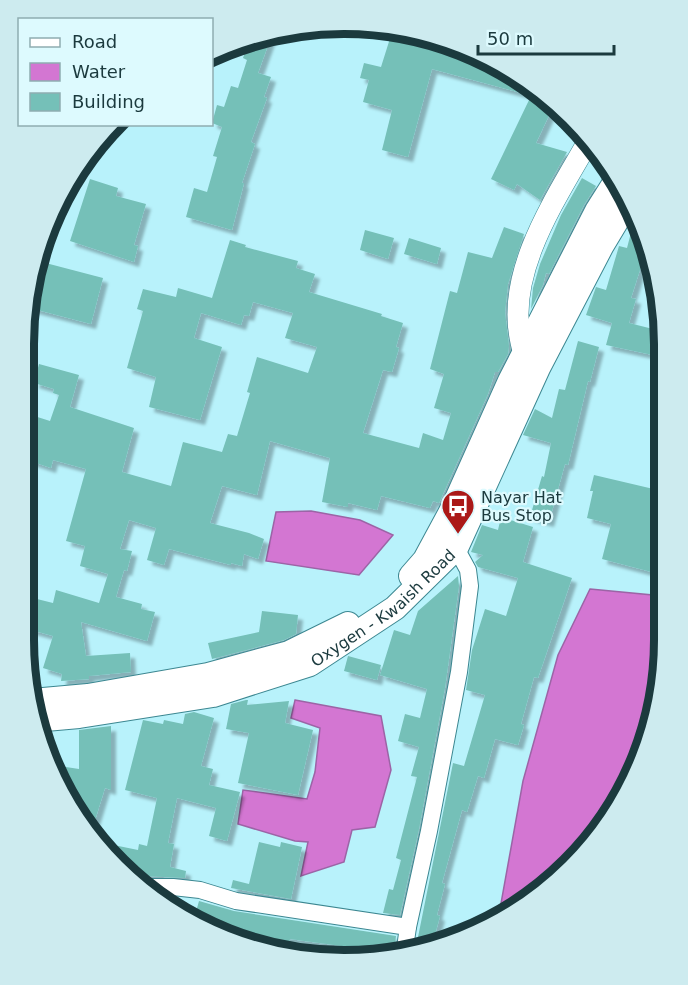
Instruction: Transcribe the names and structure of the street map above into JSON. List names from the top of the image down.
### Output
{
  "streets": {
    "main road": ["Oxygen - Kwaish Road"]
  },
  "places": {
    "bus stop": ["Nayar Hat Bus Stop"]
  },
  "legend": ["Road", "Water", "Building"],
  "scale_bar": "50 m"
}
